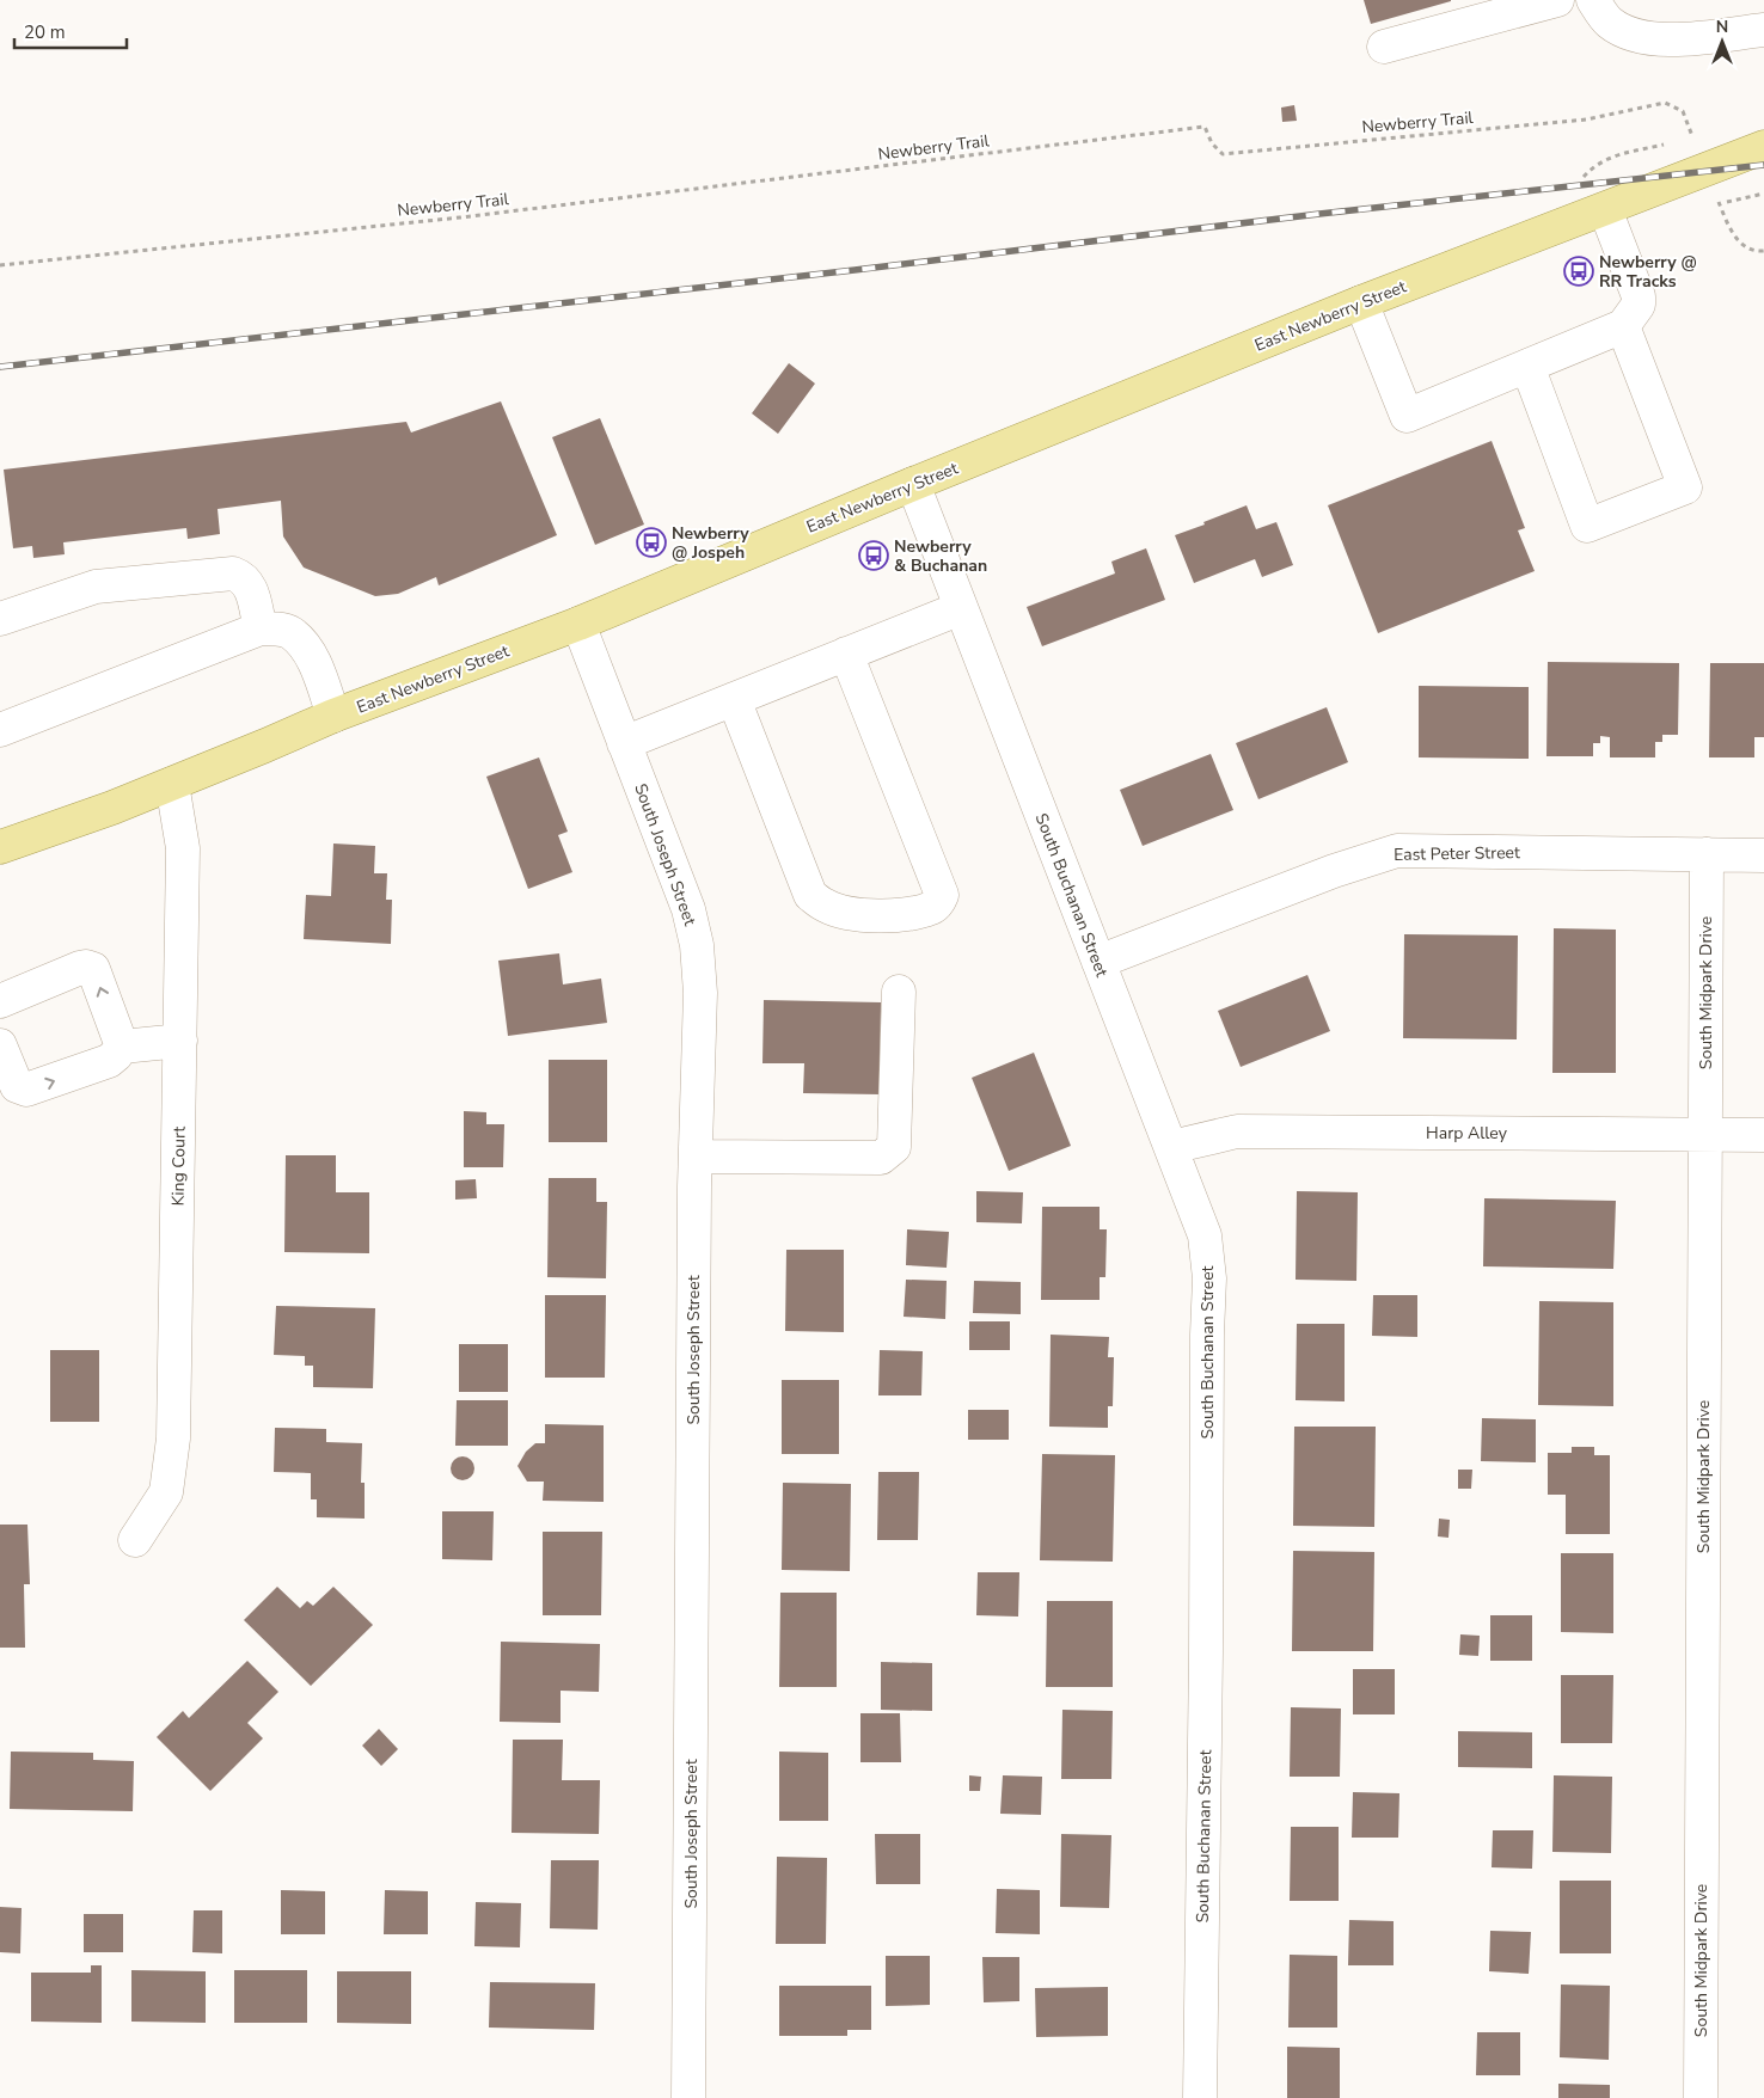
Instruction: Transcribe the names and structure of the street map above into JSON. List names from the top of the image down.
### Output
{
  "streets": {
    "main road": ["East Newberry Street"],
    "street": [
      "East Peter Street",
      "South Joseph Street",
      "South Buchanan Street",
      "South Midpark Drive",
      "Harp Alley",
      "King Court"
    ],
    "path": ["Newberry Trail"]
  },
  "crossings": [
    ["Newberry Trail", "East Newberry Street"],
    ["East Newberry Street", "South Joseph Street"],
    ["East Newberry Street", "South Buchanan Street"],
    ["East Newberry Street", "King Court"],
    ["East Peter Street", "South Buchanan Street"],
    ["East Peter Street", "South Midpark Drive"],
    ["South Buchanan Street", "Harp Alley"],
    ["South Midpark Drive", "Harp Alley"]
  ],
  "places": {
    "bus stop": ["Newberry @ RR Tracks", "Newberry @ Jospeh", "Newberry & Buchanan"]
  },
  "scale_bar": "20 m",
  "north": "top"
}
